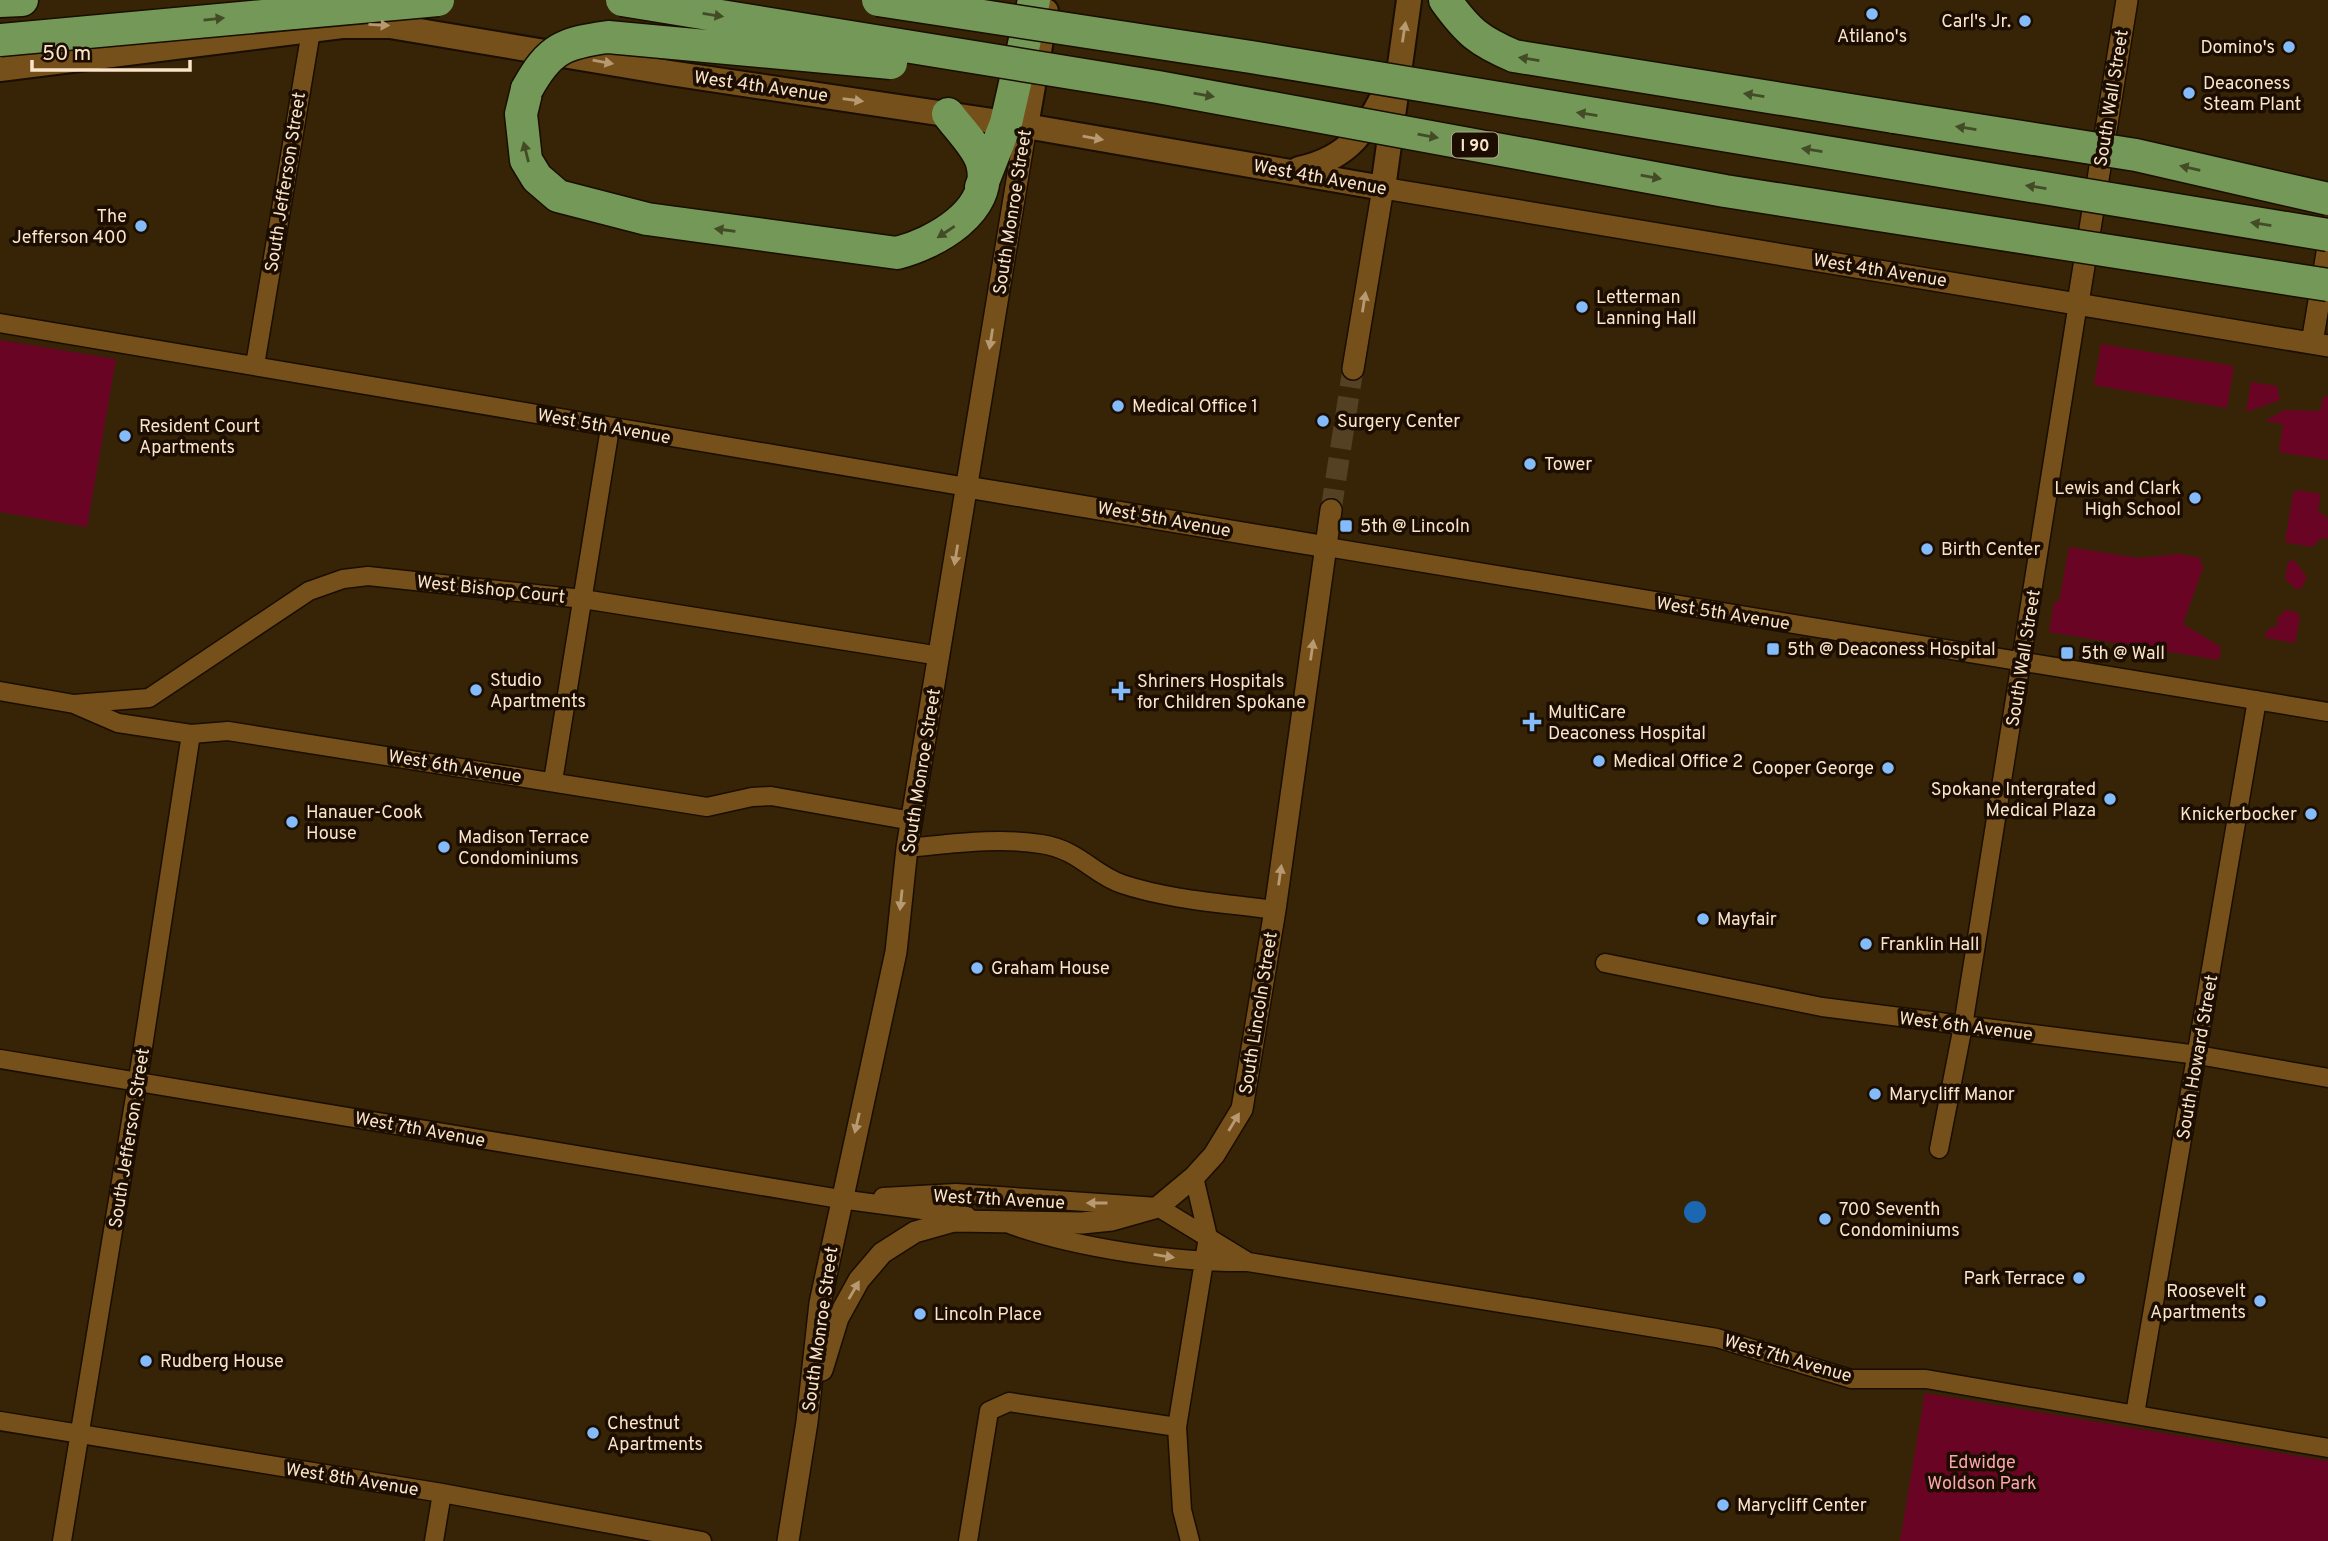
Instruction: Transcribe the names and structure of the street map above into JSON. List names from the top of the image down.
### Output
{
  "streets": {
    "highway": ["I 90"],
    "main road": ["West 4th Avenue", "South Monroe Street"],
    "street": [
      "South Wall Street",
      "South Jefferson Street",
      "West 5th Avenue",
      "West Bishop Court",
      "West 6th Avenue",
      "South Lincoln Street",
      "South Howard Street",
      "West 7th Avenue",
      "West 8th Avenue"
    ]
  },
  "crossings": [
    ["West 4th Avenue", "South Wall Street"],
    ["West 4th Avenue", "South Jefferson Street"],
    ["West 4th Avenue", "South Monroe Street"],
    ["South Wall Street", "West 5th Avenue"],
    ["South Wall Street", "West 6th Avenue"],
    ["South Jefferson Street", "West 5th Avenue"],
    ["South Jefferson Street", "West 6th Avenue"],
    ["South Jefferson Street", "West 7th Avenue"],
    ["South Jefferson Street", "West 8th Avenue"],
    ["South Monroe Street", "West 5th Avenue"],
    ["South Monroe Street", "West Bishop Court"],
    ["South Monroe Street", "West 6th Avenue"],
    ["South Monroe Street", "West 7th Avenue"],
    ["West 5th Avenue", "South Lincoln Street"],
    ["West 5th Avenue", "South Howard Street"],
    ["West Bishop Court", "West 6th Avenue"],
    ["West 6th Avenue", "South Howard Street"],
    ["South Lincoln Street", "West 7th Avenue"],
    ["South Howard Street", "West 7th Avenue"]
  ],
  "one_way": ["West 4th Avenue", "South Monroe Street", "South Lincoln Street"],
  "parks": ["Edwidge Woldson Park"],
  "places": {
    "other": [
      "Atilano's",
      "Carl's Jr.",
      "Domino's",
      "Deaconess Steam Plant",
      "The Jefferson 400",
      "Letterman Lanning Hall",
      "Medical Office 1",
      "Surgery Center",
      "Resident Court Apartments",
      "Tower",
      "Lewis and Clark High School",
      "Birth Center",
      "Studio Apartments",
      "Medical Office 2",
      "Cooper George",
      "Spokane Intergrated Medical Plaza",
      "Knickerbocker",
      "Hanauer-Cook House",
      "Madison Terrace Condominiums",
      "Mayfair",
      "Franklin Hall",
      "Graham House",
      "Marycliff Manor",
      "700 Seventh Condominiums",
      "Park Terrace",
      "Roosevelt Apartments",
      "Lincoln Place",
      "Rudberg House",
      "Chestnut Apartments",
      "Marycliff Center"
    ],
    "transit": ["5th @ Lincoln", "5th @ Deaconess Hospital", "5th @ Wall"],
    "health": ["Shriners Hospitals for Children Spokane", "MultiCare Deaconess Hospital"]
  },
  "scale_bar": "50 m"
}
